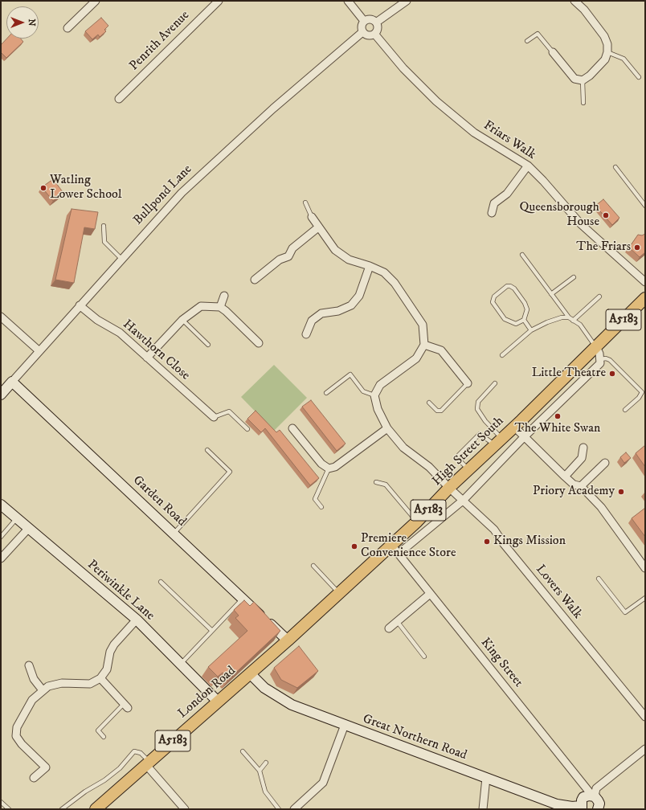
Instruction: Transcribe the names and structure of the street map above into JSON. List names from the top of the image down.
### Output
{
  "streets": {
    "main road": ["A5183", "High Street South", "London Road"],
    "street": [
      "Penrith Avenue",
      "Friars Walk",
      "Bullpond Lane",
      "Hawthorn Close",
      "Garden Road",
      "Periwinkle Lane",
      "Lovers Walk",
      "King Street",
      "Great Northern Road"
    ]
  },
  "crossings": [
    ["Friars Walk", "Bullpond Lane"],
    ["Bullpond Lane", "Hawthorn Close"],
    ["Bullpond Lane", "Garden Road"],
    ["High Street South", "Garden Road"],
    ["High Street South", "Lovers Walk"],
    ["High Street South", "King Street"],
    ["High Street South", "London Road"],
    ["High Street South", "Great Northern Road"],
    ["Periwinkle Lane", "London Road"],
    ["King Street", "Great Northern Road"],
    ["London Road", "Great Northern Road"]
  ],
  "places": [
    "Watling Lower School",
    "Queensborough House",
    "The Friars",
    "Little Theatre",
    "The White Swan",
    "Priory Academy",
    "Kings Mission",
    "Premiere Convenience Store"
  ],
  "north": "right"
}
